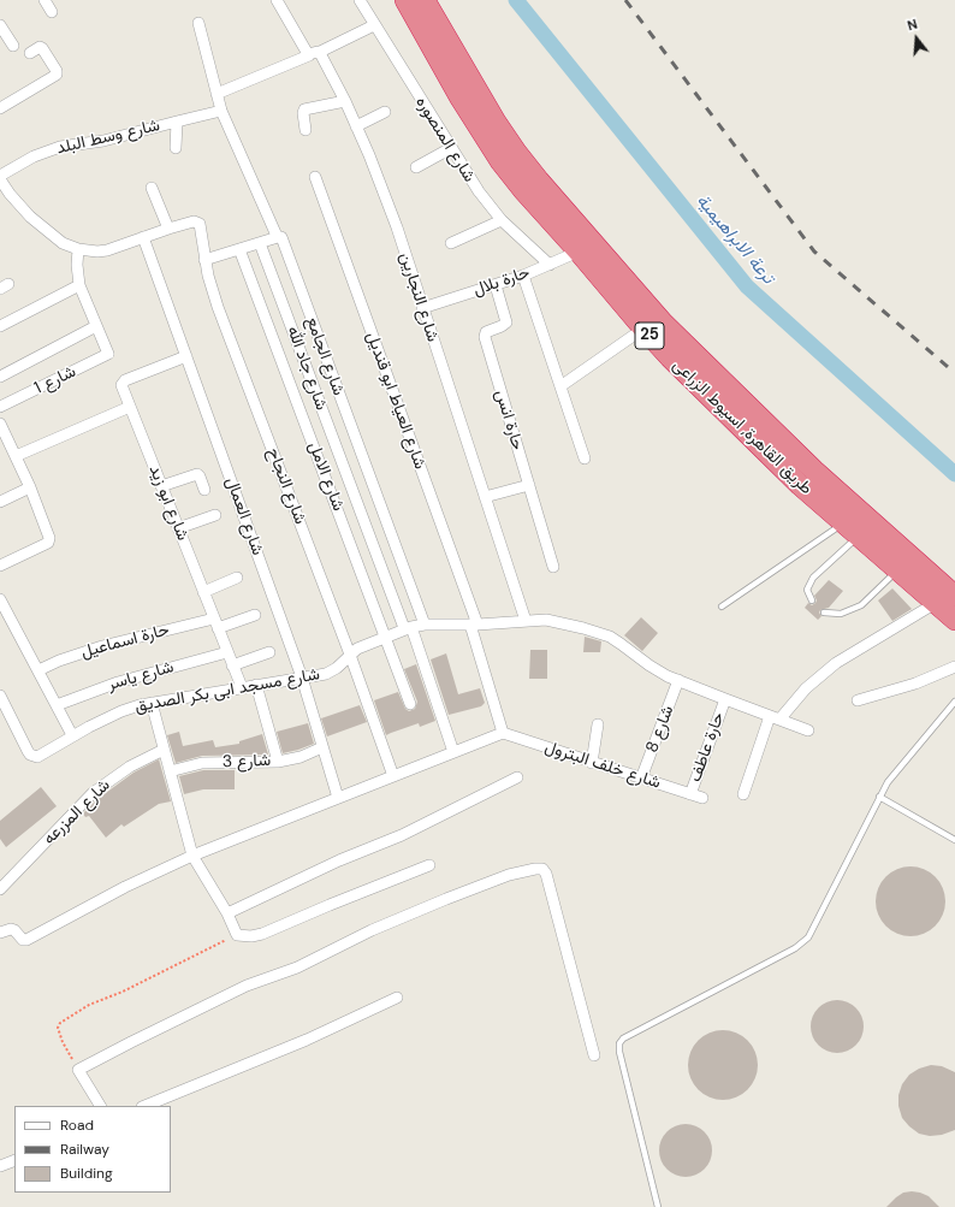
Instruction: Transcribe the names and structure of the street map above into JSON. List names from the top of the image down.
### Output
{
  "streets": {
    "highway": ["25", "طريق القاهرة, اسيوط الزراعى"],
    "street": [
      "شارع وسط البلد",
      "شارع المنصوره",
      "حارة بلال",
      "شارع النجارين",
      "شارع الجامع",
      "شارع جاد الله",
      "شارع 1",
      "شارع العياط ابو قنديل",
      "حارة انس",
      "شارع الامل",
      "شارع النجاح",
      "شارع ابو زيد",
      "شارع العمال",
      "حارة اسماعيل",
      "شارع ياسر",
      "شارع مسجد ابى بكر الصديق",
      "شارع 8",
      "حارة عاطف",
      "شارع 3",
      "شارع خلف البترول",
      "شارع المزرعه"
    ]
  },
  "crossings": [
    ["شارع وسط البلد", "شارع الجامع"],
    ["شارع المنصوره", "حارة بلال"],
    ["حارة بلال", "شارع النجارين"],
    ["حارة بلال", "حارة انس"],
    ["حارة بلال", "طريق القاهرة, اسيوط الزراعى"],
    ["شارع النجارين", "شارع مسجد ابى بكر الصديق"],
    ["شارع الجامع", "شارع مسجد ابى بكر الصديق"],
    ["شارع جاد الله", "شارع مسجد ابى بكر الصديق"],
    ["شارع العياط ابو قنديل", "شارع مسجد ابى بكر الصديق"],
    ["شارع العياط ابو قنديل", "شارع خلف البترول"],
    ["شارع الامل", "شارع مسجد ابى بكر الصديق"],
    ["شارع النجاح", "شارع مسجد ابى بكر الصديق"],
    ["شارع ابو زيد", "شارع العمال"],
    ["شارع ابو زيد", "حارة اسماعيل"],
    ["شارع ابو زيد", "شارع ياسر"],
    ["شارع ابو زيد", "شارع مسجد ابى بكر الصديق"],
    ["شارع العمال", "شارع مسجد ابى بكر الصديق"],
    ["شارع العمال", "شارع 3"],
    ["شارع مسجد ابى بكر الصديق", "شارع 8"],
    ["شارع مسجد ابى بكر الصديق", "حارة عاطف"],
    ["شارع 8", "شارع خلف البترول"],
    ["حارة عاطف", "شارع خلف البترول"]
  ],
  "water": ["ترعة الابراهيمية"],
  "legend": ["Road", "Railway", "Building"],
  "north": "top"
}
